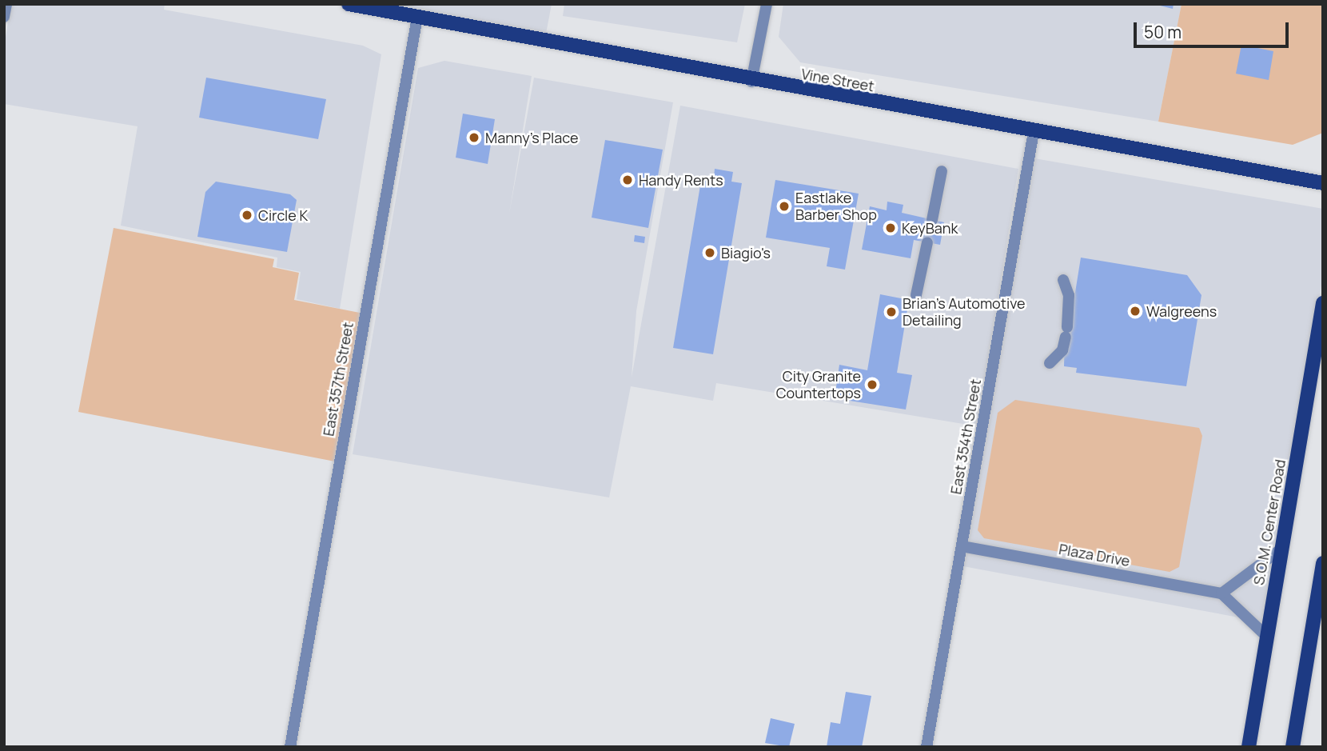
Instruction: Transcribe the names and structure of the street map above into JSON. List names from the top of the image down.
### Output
{
  "streets": {
    "main road": ["Vine Street", "S.O.M. Center Road"],
    "street": ["East 357th Street", "East 354th Street", "Plaza Drive"]
  },
  "crossings": [
    ["Vine Street", "East 357th Street"],
    ["Vine Street", "East 354th Street"],
    ["East 354th Street", "Plaza Drive"]
  ],
  "places": [
    "Manny's Place",
    "Handy Rents",
    "Eastlake Barber Shop",
    "Circle K",
    "KeyBank",
    "Biagio's",
    "Walgreens",
    "Brian's Automotive Detailing",
    "City Granite Countertops"
  ],
  "scale_bar": "50 m"
}
